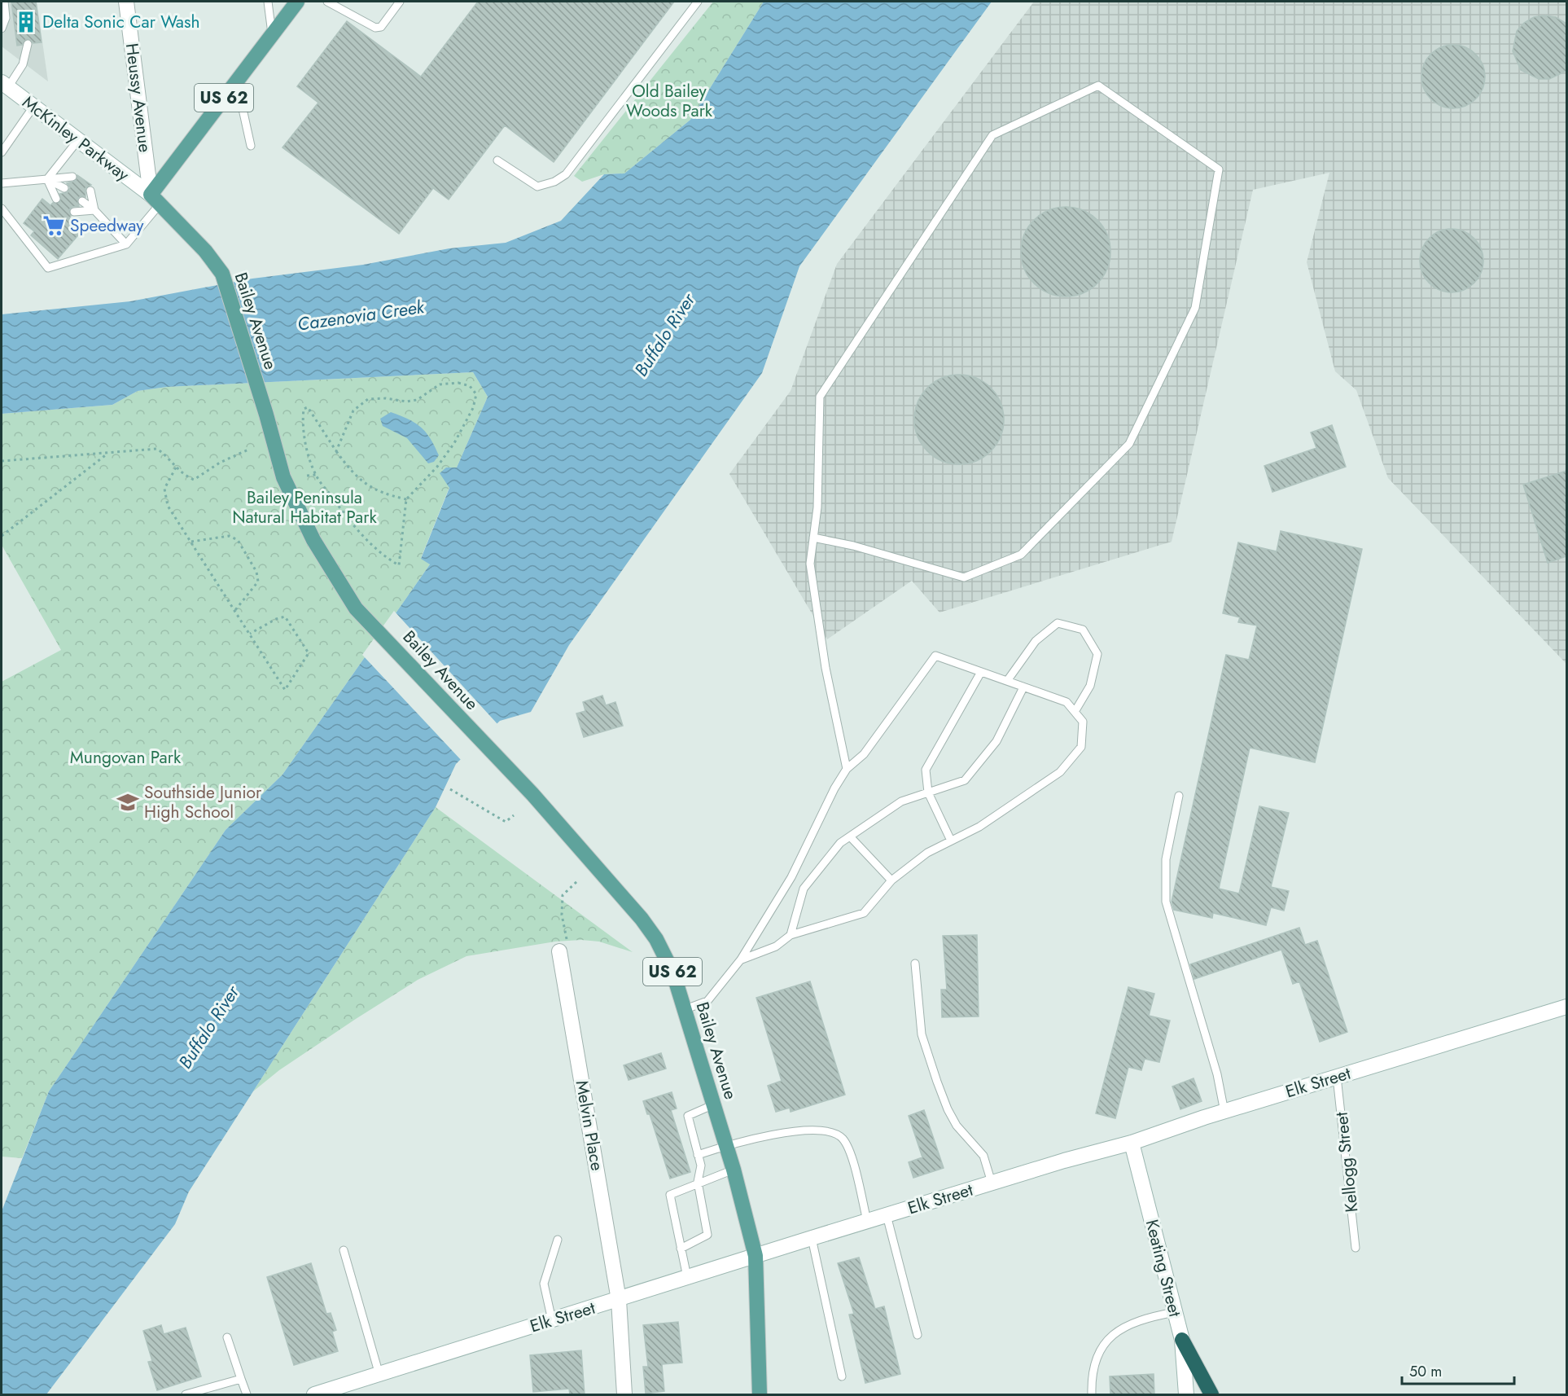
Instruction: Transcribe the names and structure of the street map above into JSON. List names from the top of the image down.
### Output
{
  "streets": {
    "main road": ["US 62", "Bailey Avenue"],
    "street": [
      "Heussy Avenue",
      "McKinley Parkway",
      "Elk Street",
      "Melvin Place",
      "Keating Street"
    ],
    "lane": ["Kellogg Street"]
  },
  "crossings": [
    ["Heussy Avenue", "US 62"],
    ["Heussy Avenue", "McKinley Parkway"],
    ["Heussy Avenue", "Bailey Avenue"],
    ["US 62", "McKinley Parkway"],
    ["US 62", "Bailey Avenue"],
    ["McKinley Parkway", "Bailey Avenue"],
    ["Bailey Avenue", "Elk Street"],
    ["Elk Street", "Melvin Place"],
    ["Elk Street", "Kellogg Street"],
    ["Elk Street", "Keating Street"]
  ],
  "water": ["Cazenovia Creek", "Buffalo River"],
  "parks": ["Old Bailey Woods Park", "Bailey Peninsula Natural Habitat Park", "Mungovan Park"],
  "places": {
    "building": ["Delta Sonic Car Wash"],
    "supermarket": ["Speedway"],
    "school or university": ["Southside Junior High School"]
  },
  "scale_bar": "50 m"
}
